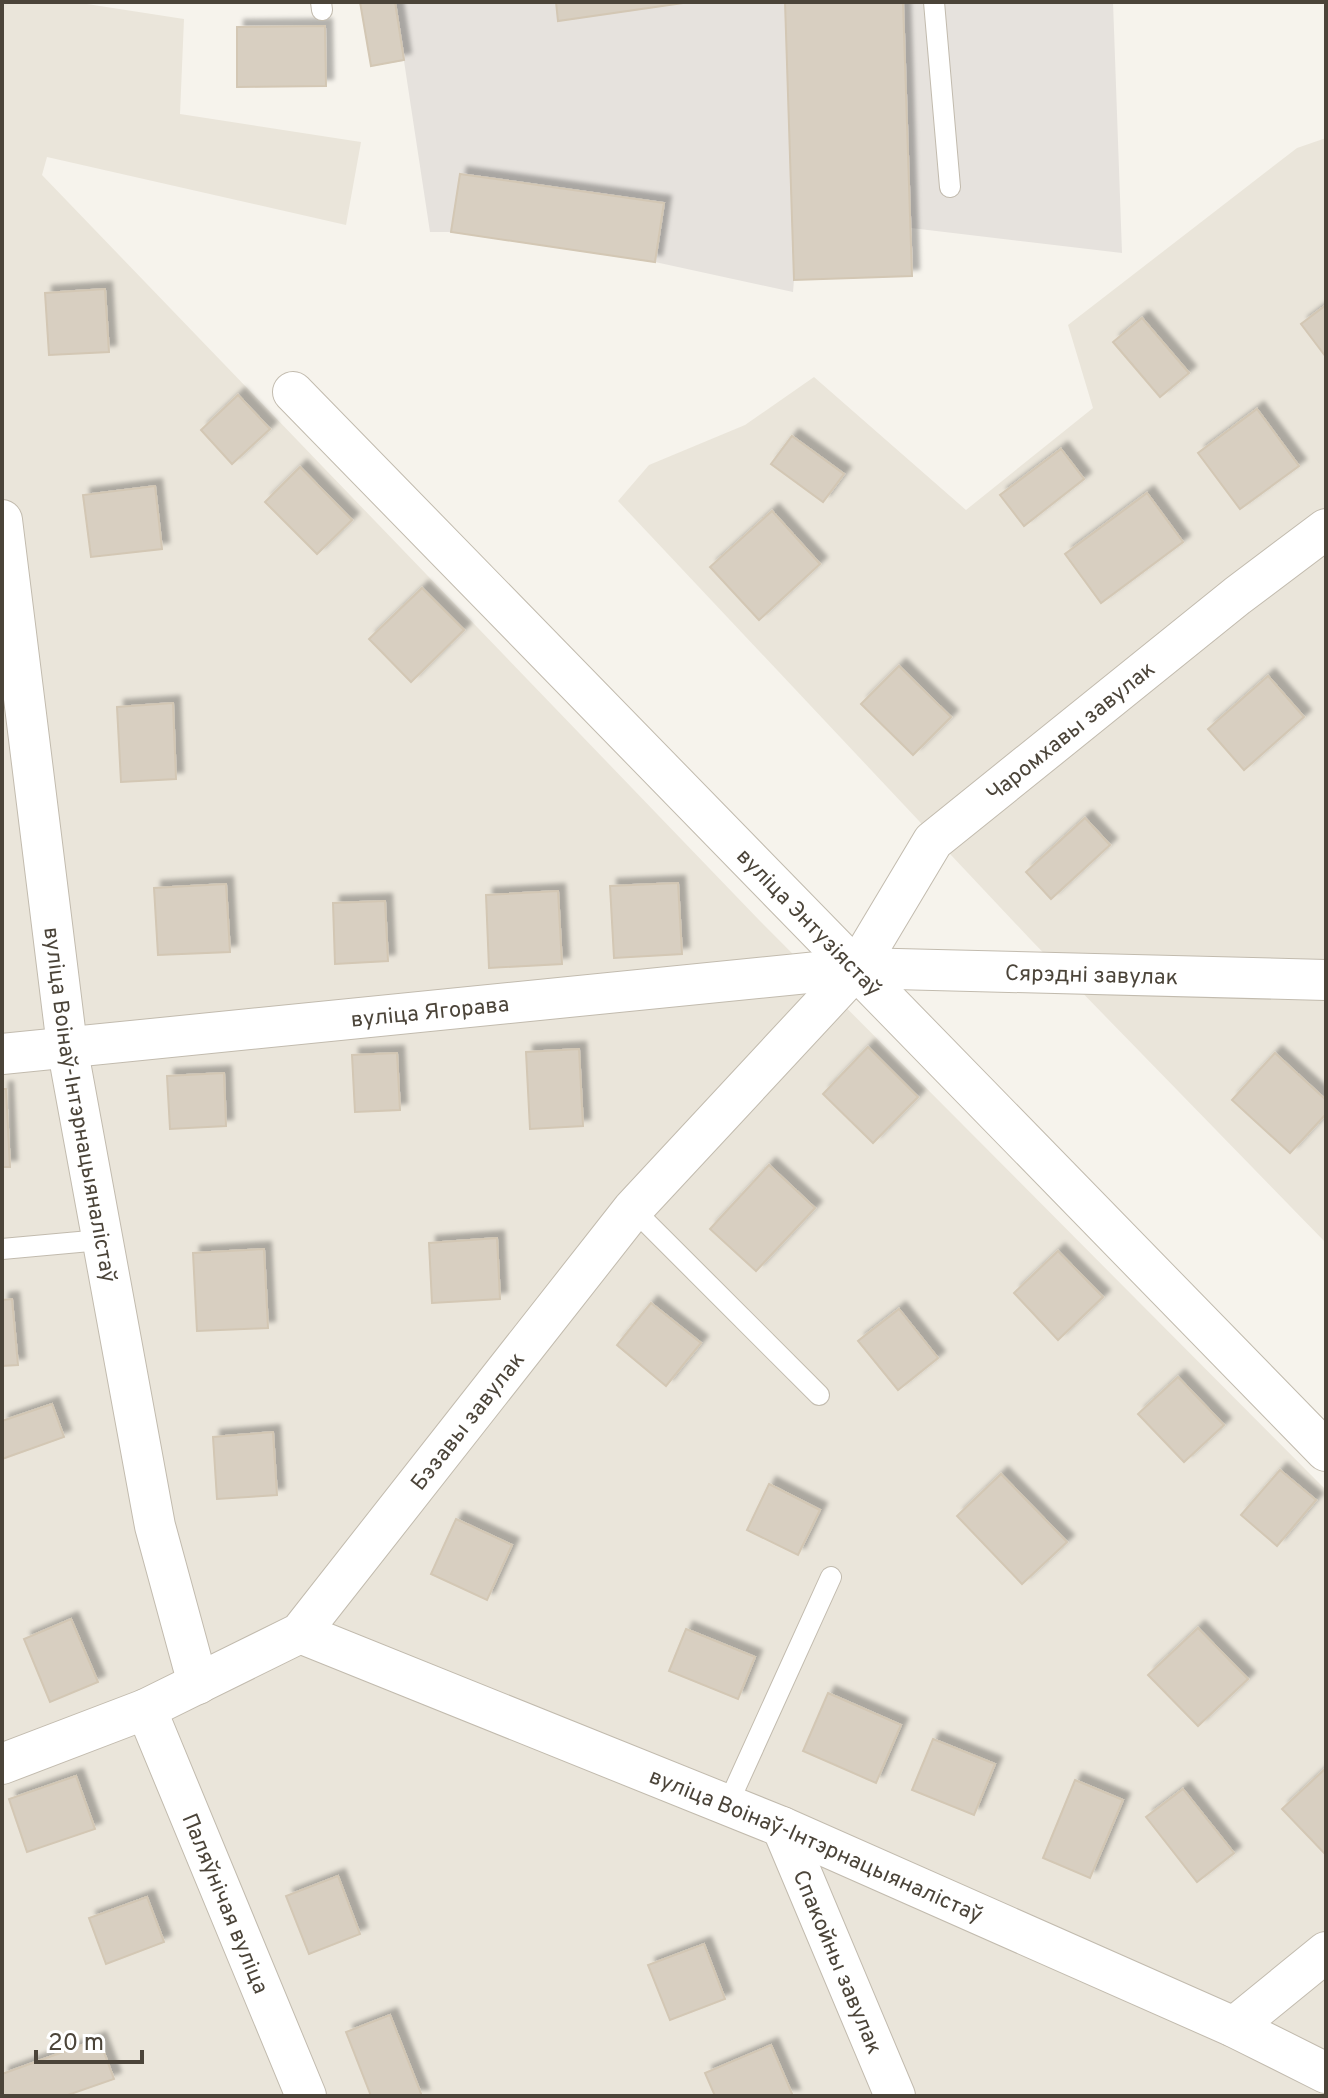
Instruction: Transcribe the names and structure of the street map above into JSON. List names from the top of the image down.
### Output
{
  "streets": {
    "street": [
      "Чаромхавы завулак",
      "вуліца Энтузіястаў",
      "Сярэдні завулак",
      "вуліца Ягорава",
      "вуліца Воінаў-Інтэрнацыяналістаў",
      "Бэзавы завулак",
      "Паляўнічая вуліца",
      "Спакойны завулак"
    ]
  },
  "crossings": [
    ["Чаромхавы завулак", "вуліца Энтузіястаў"],
    ["Чаромхавы завулак", "Сярэдні завулак"],
    ["Чаромхавы завулак", "вуліца Ягорава"],
    ["Чаромхавы завулак", "Бэзавы завулак"],
    ["вуліца Энтузіястаў", "Сярэдні завулак"],
    ["вуліца Энтузіястаў", "вуліца Ягорава"],
    ["вуліца Энтузіястаў", "Бэзавы завулак"],
    ["Сярэдні завулак", "вуліца Ягорава"],
    ["Сярэдні завулак", "Бэзавы завулак"],
    ["вуліца Ягорава", "вуліца Воінаў-Інтэрнацыяналістаў"],
    ["вуліца Ягорава", "Бэзавы завулак"],
    ["вуліца Воінаў-Інтэрнацыяналістаў", "Бэзавы завулак"],
    ["вуліца Воінаў-Інтэрнацыяналістаў", "Спакойны завулак"],
    ["Бэзавы завулак", "Паляўнічая вуліца"]
  ],
  "scale_bar": "20 m"
}
